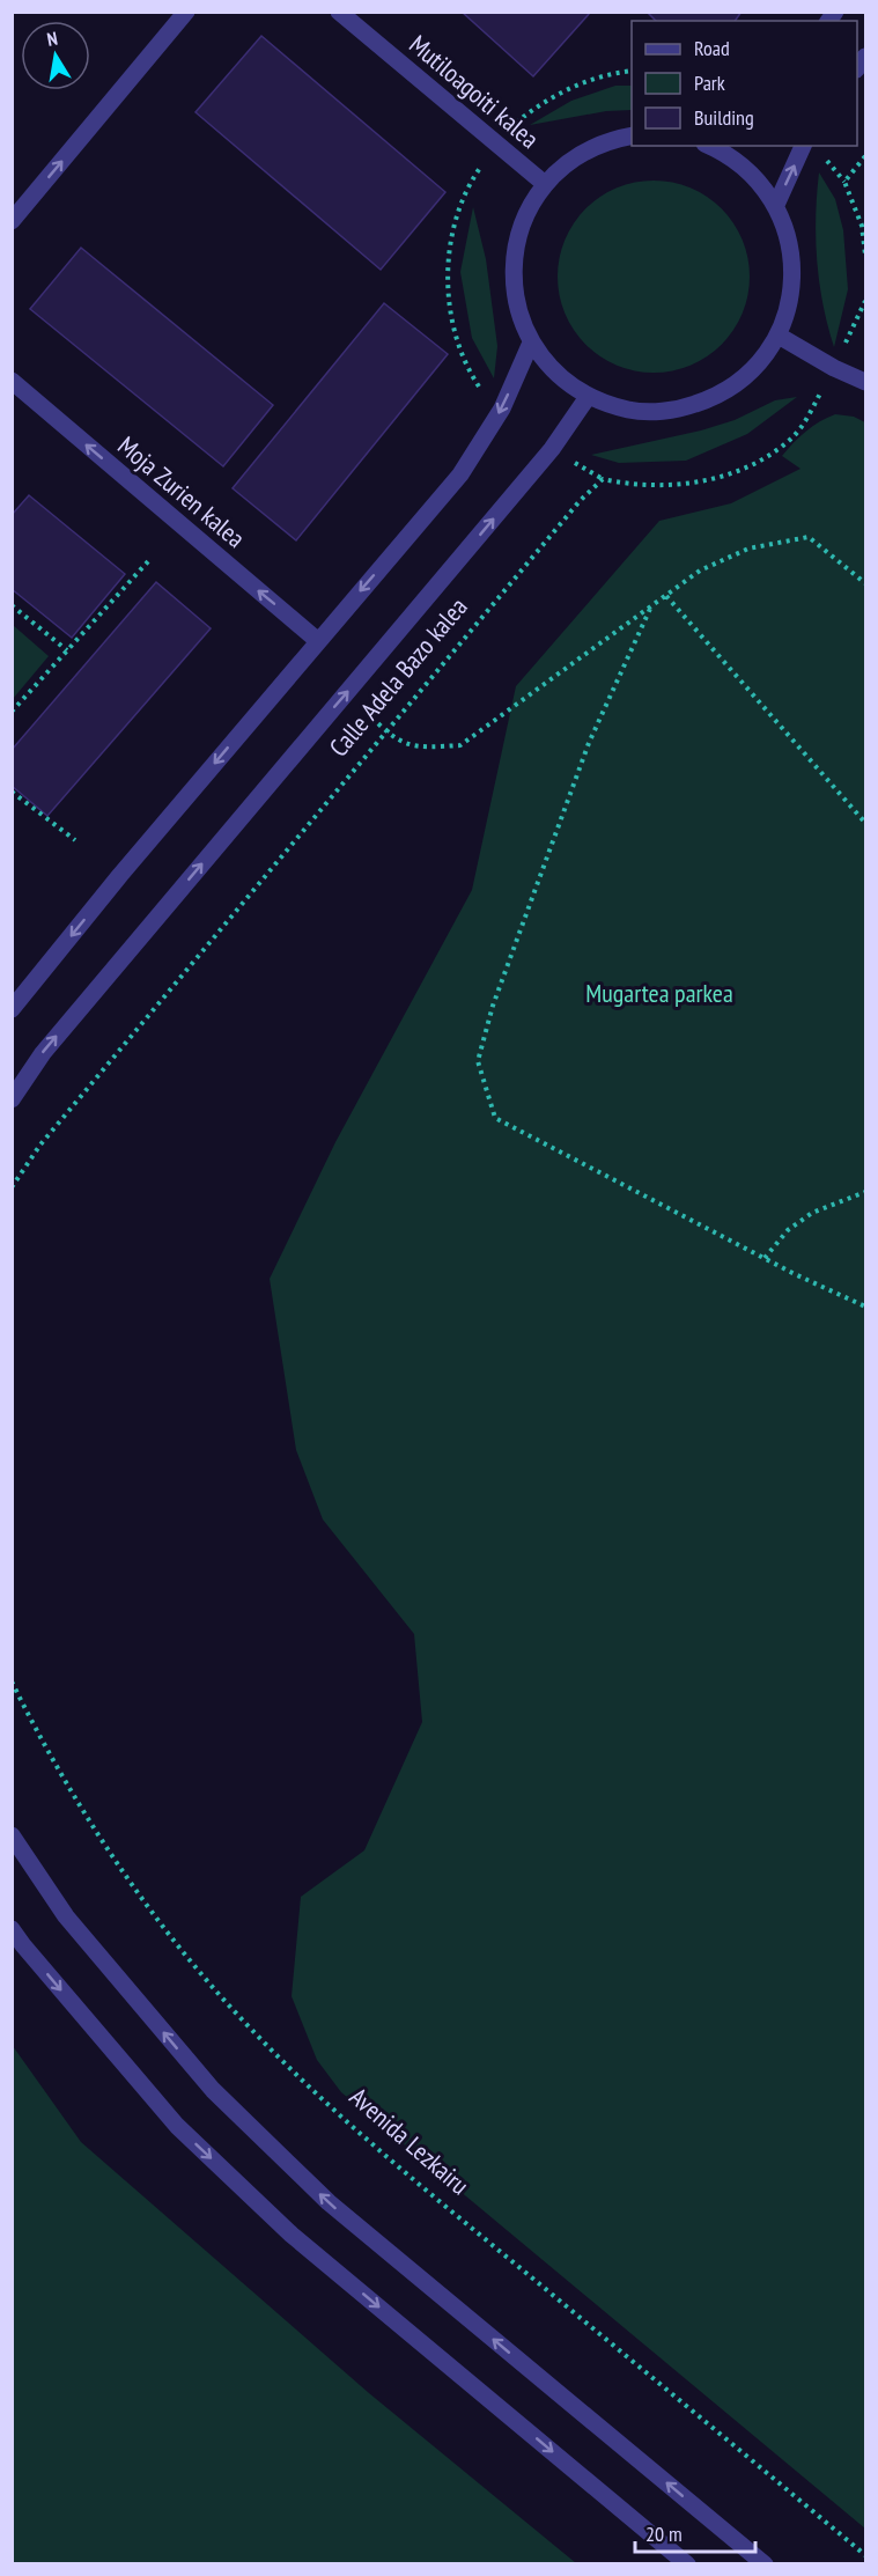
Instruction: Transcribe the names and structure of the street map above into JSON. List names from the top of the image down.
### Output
{
  "streets": {
    "street": ["Mutiloagoiti kalea", "Moja Zurien kalea", "Calle Adela Bazo kalea"],
    "path": ["Avenida Lezkairu"]
  },
  "one_way": ["Moja Zurien kalea"],
  "parks": ["Mugartea parkea"],
  "legend": ["Road", "Park", "Building"],
  "scale_bar": "20 m",
  "north": "top"
}
